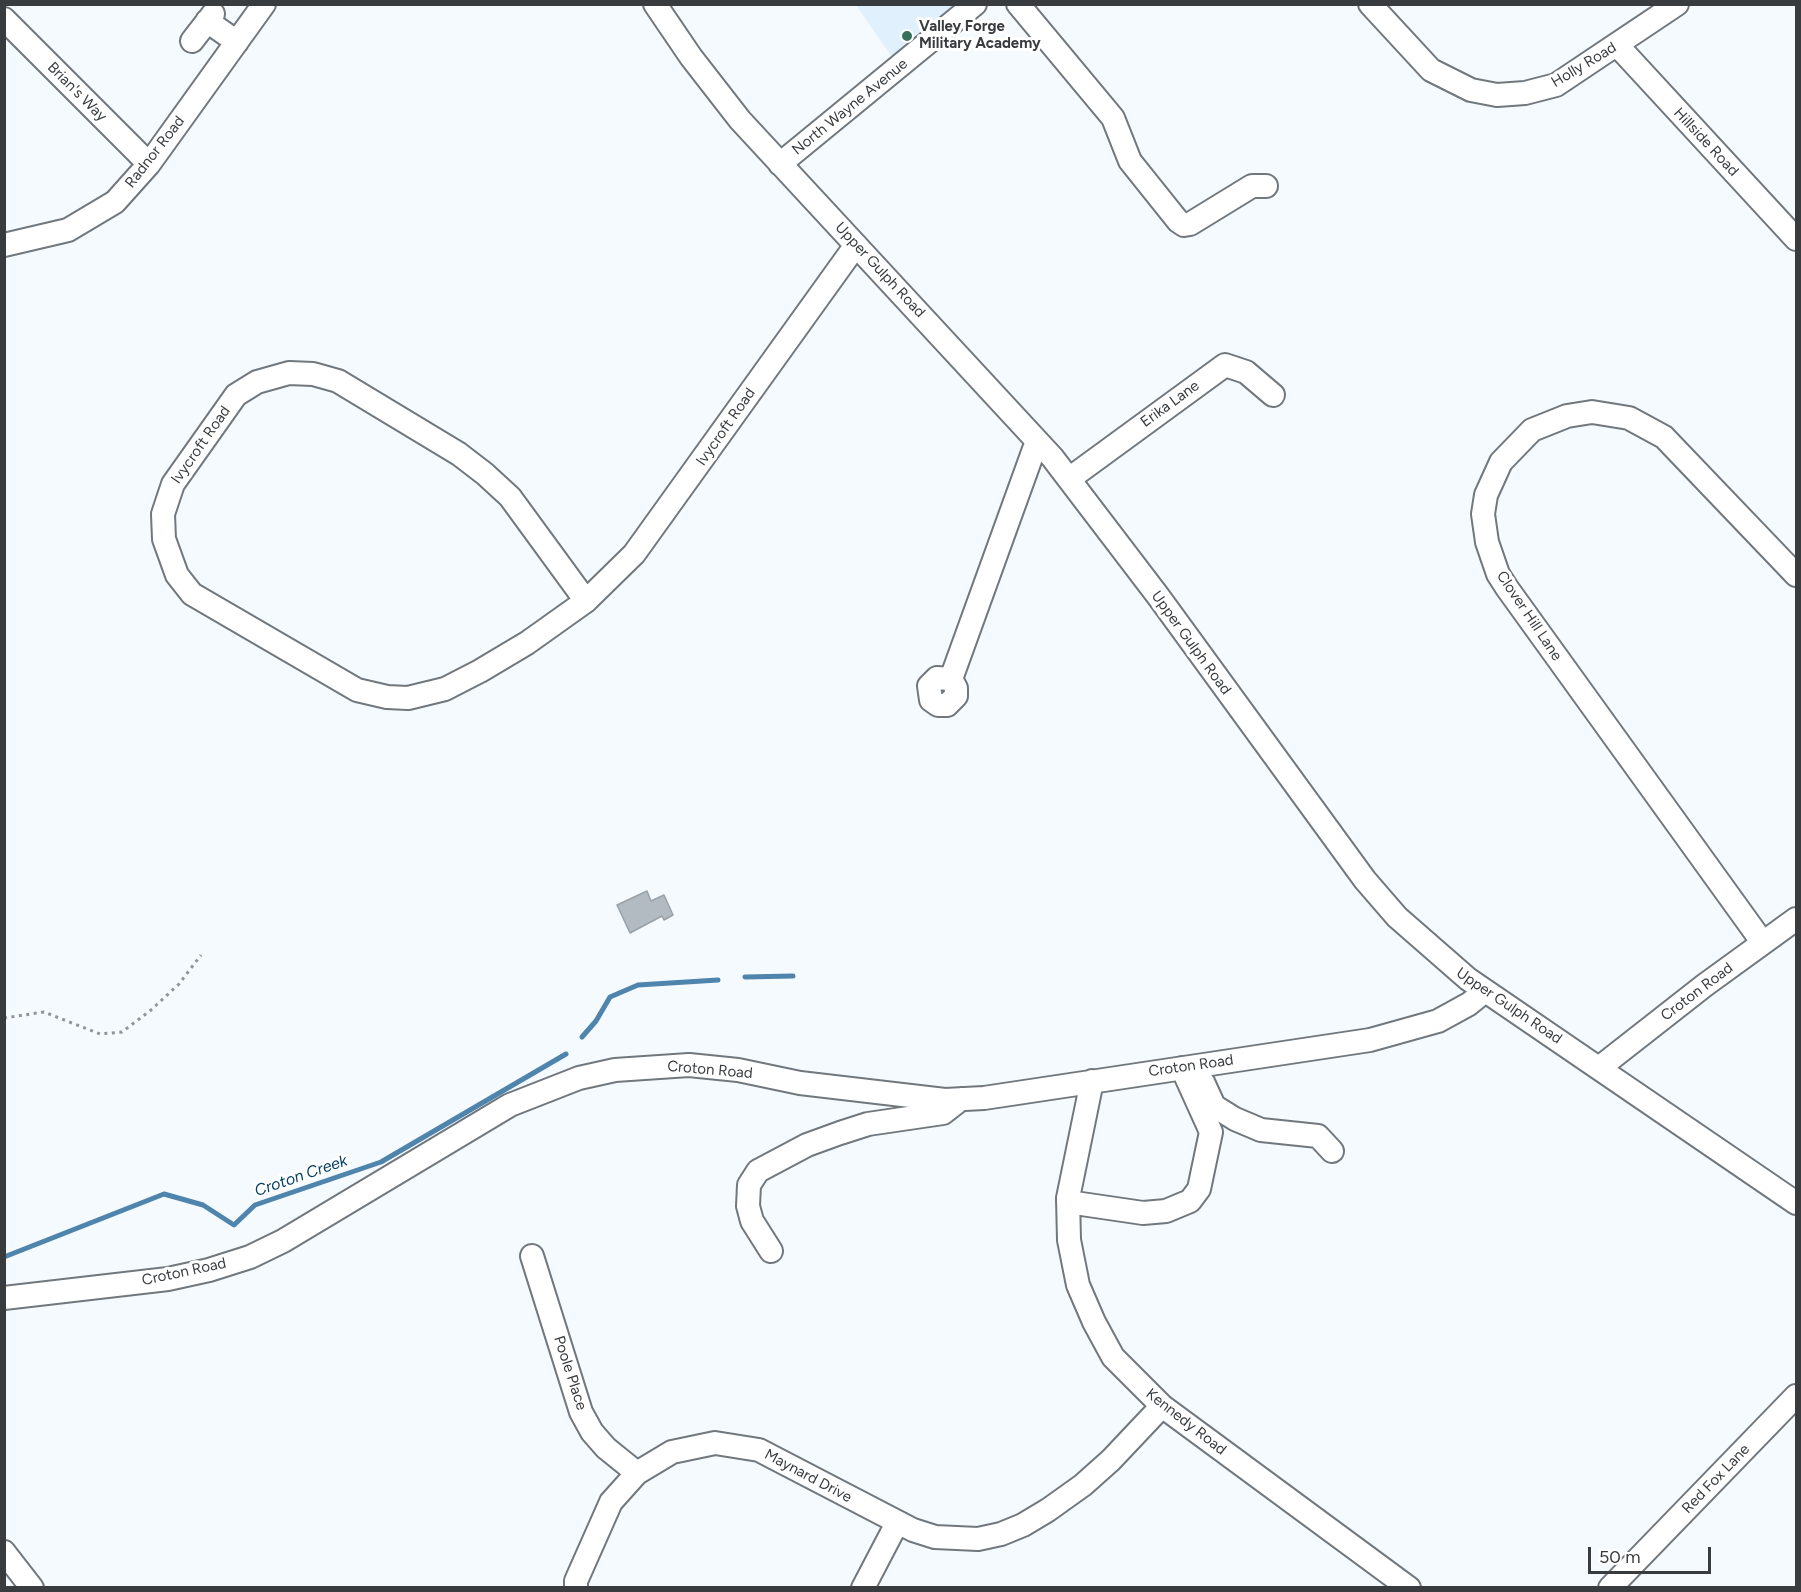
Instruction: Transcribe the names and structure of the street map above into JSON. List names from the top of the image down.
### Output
{
  "streets": {
    "street": [
      "Holly Road",
      "Brian's Way",
      "North Wayne Avenue",
      "Hillside Road",
      "Radnor Road",
      "Upper Gulph Road",
      "Erika Lane",
      "Ivycroft Road",
      "Clover Hill Lane",
      "Croton Road",
      "Poole Place",
      "Kennedy Road",
      "Maynard Drive",
      "Red Fox Lane"
    ]
  },
  "crossings": [
    ["Holly Road", "Hillside Road"],
    ["Brian's Way", "Radnor Road"],
    ["North Wayne Avenue", "Upper Gulph Road"],
    ["Upper Gulph Road", "Erika Lane"],
    ["Upper Gulph Road", "Ivycroft Road"],
    ["Upper Gulph Road", "Croton Road"],
    ["Clover Hill Lane", "Croton Road"],
    ["Croton Road", "Kennedy Road"],
    ["Poole Place", "Maynard Drive"],
    ["Kennedy Road", "Maynard Drive"]
  ],
  "water": ["Croton Creek"],
  "places": ["Valley Forge Military Academy"],
  "scale_bar": "50 m"
}
